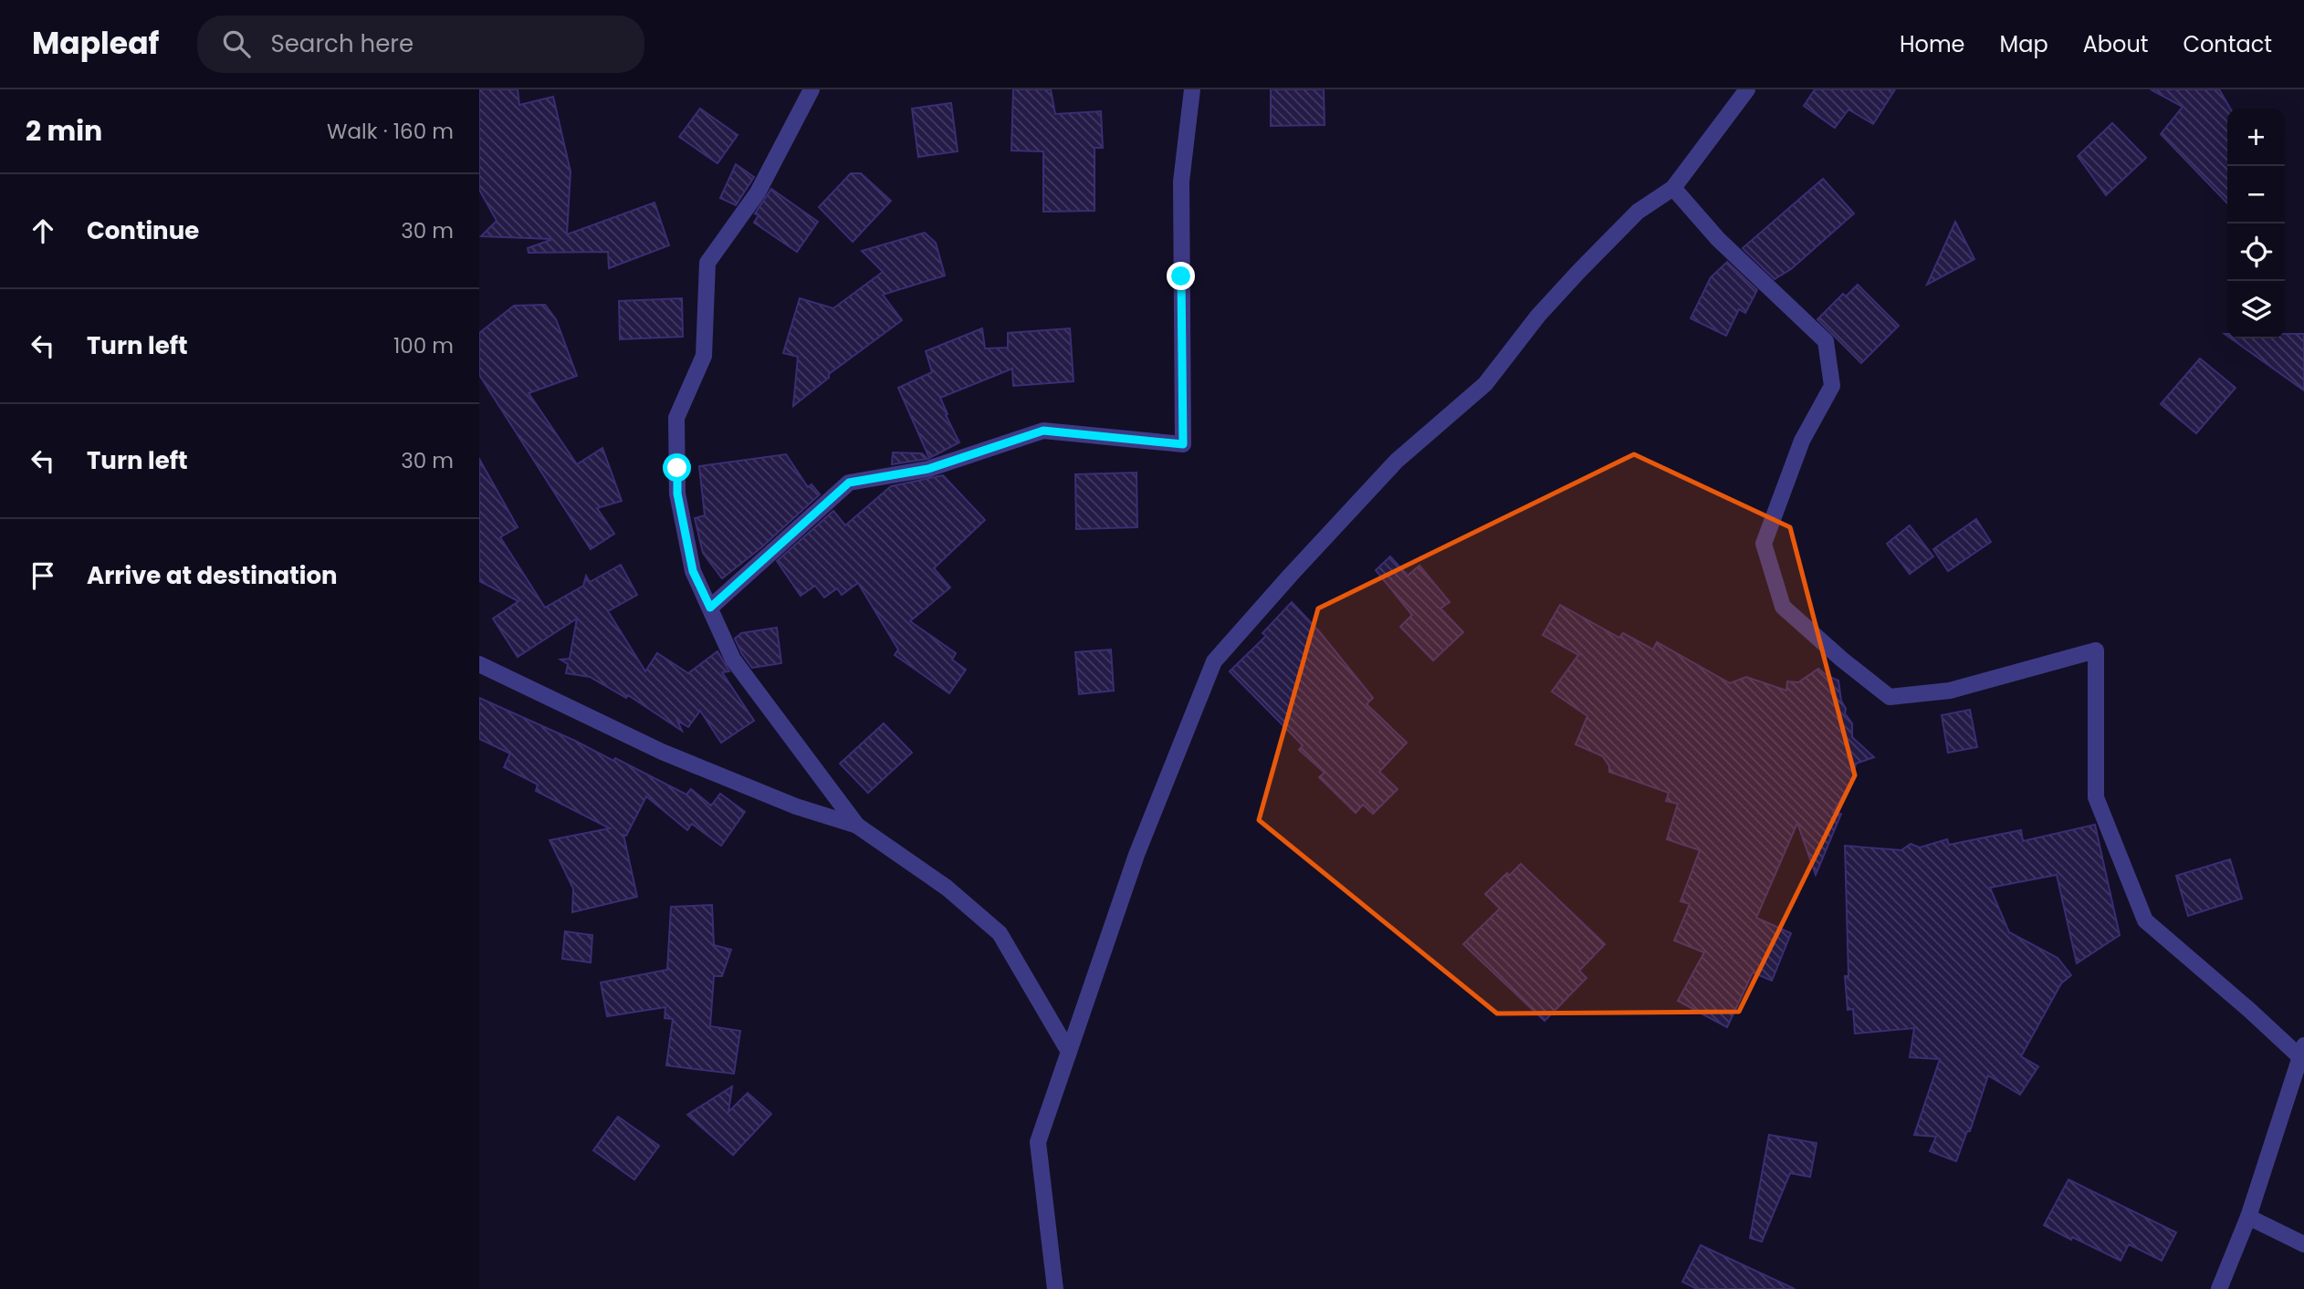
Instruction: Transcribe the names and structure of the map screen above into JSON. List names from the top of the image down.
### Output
{
  "page": {
    "header": "Mapleaf",
    "search": "Search here",
    "nav": [
      "Home",
      "Map",
      "About",
      "Contact"
    ],
    "heading": ["2 min", "Walk · 160 m"],
    "map_buttons": ["+", "−"],
    "list": [
      ["Continue", "30 m"],
      ["Turn left", "100 m"],
      ["Turn left", "30 m"],
      "Arrive at destination"
    ]
  }
}
